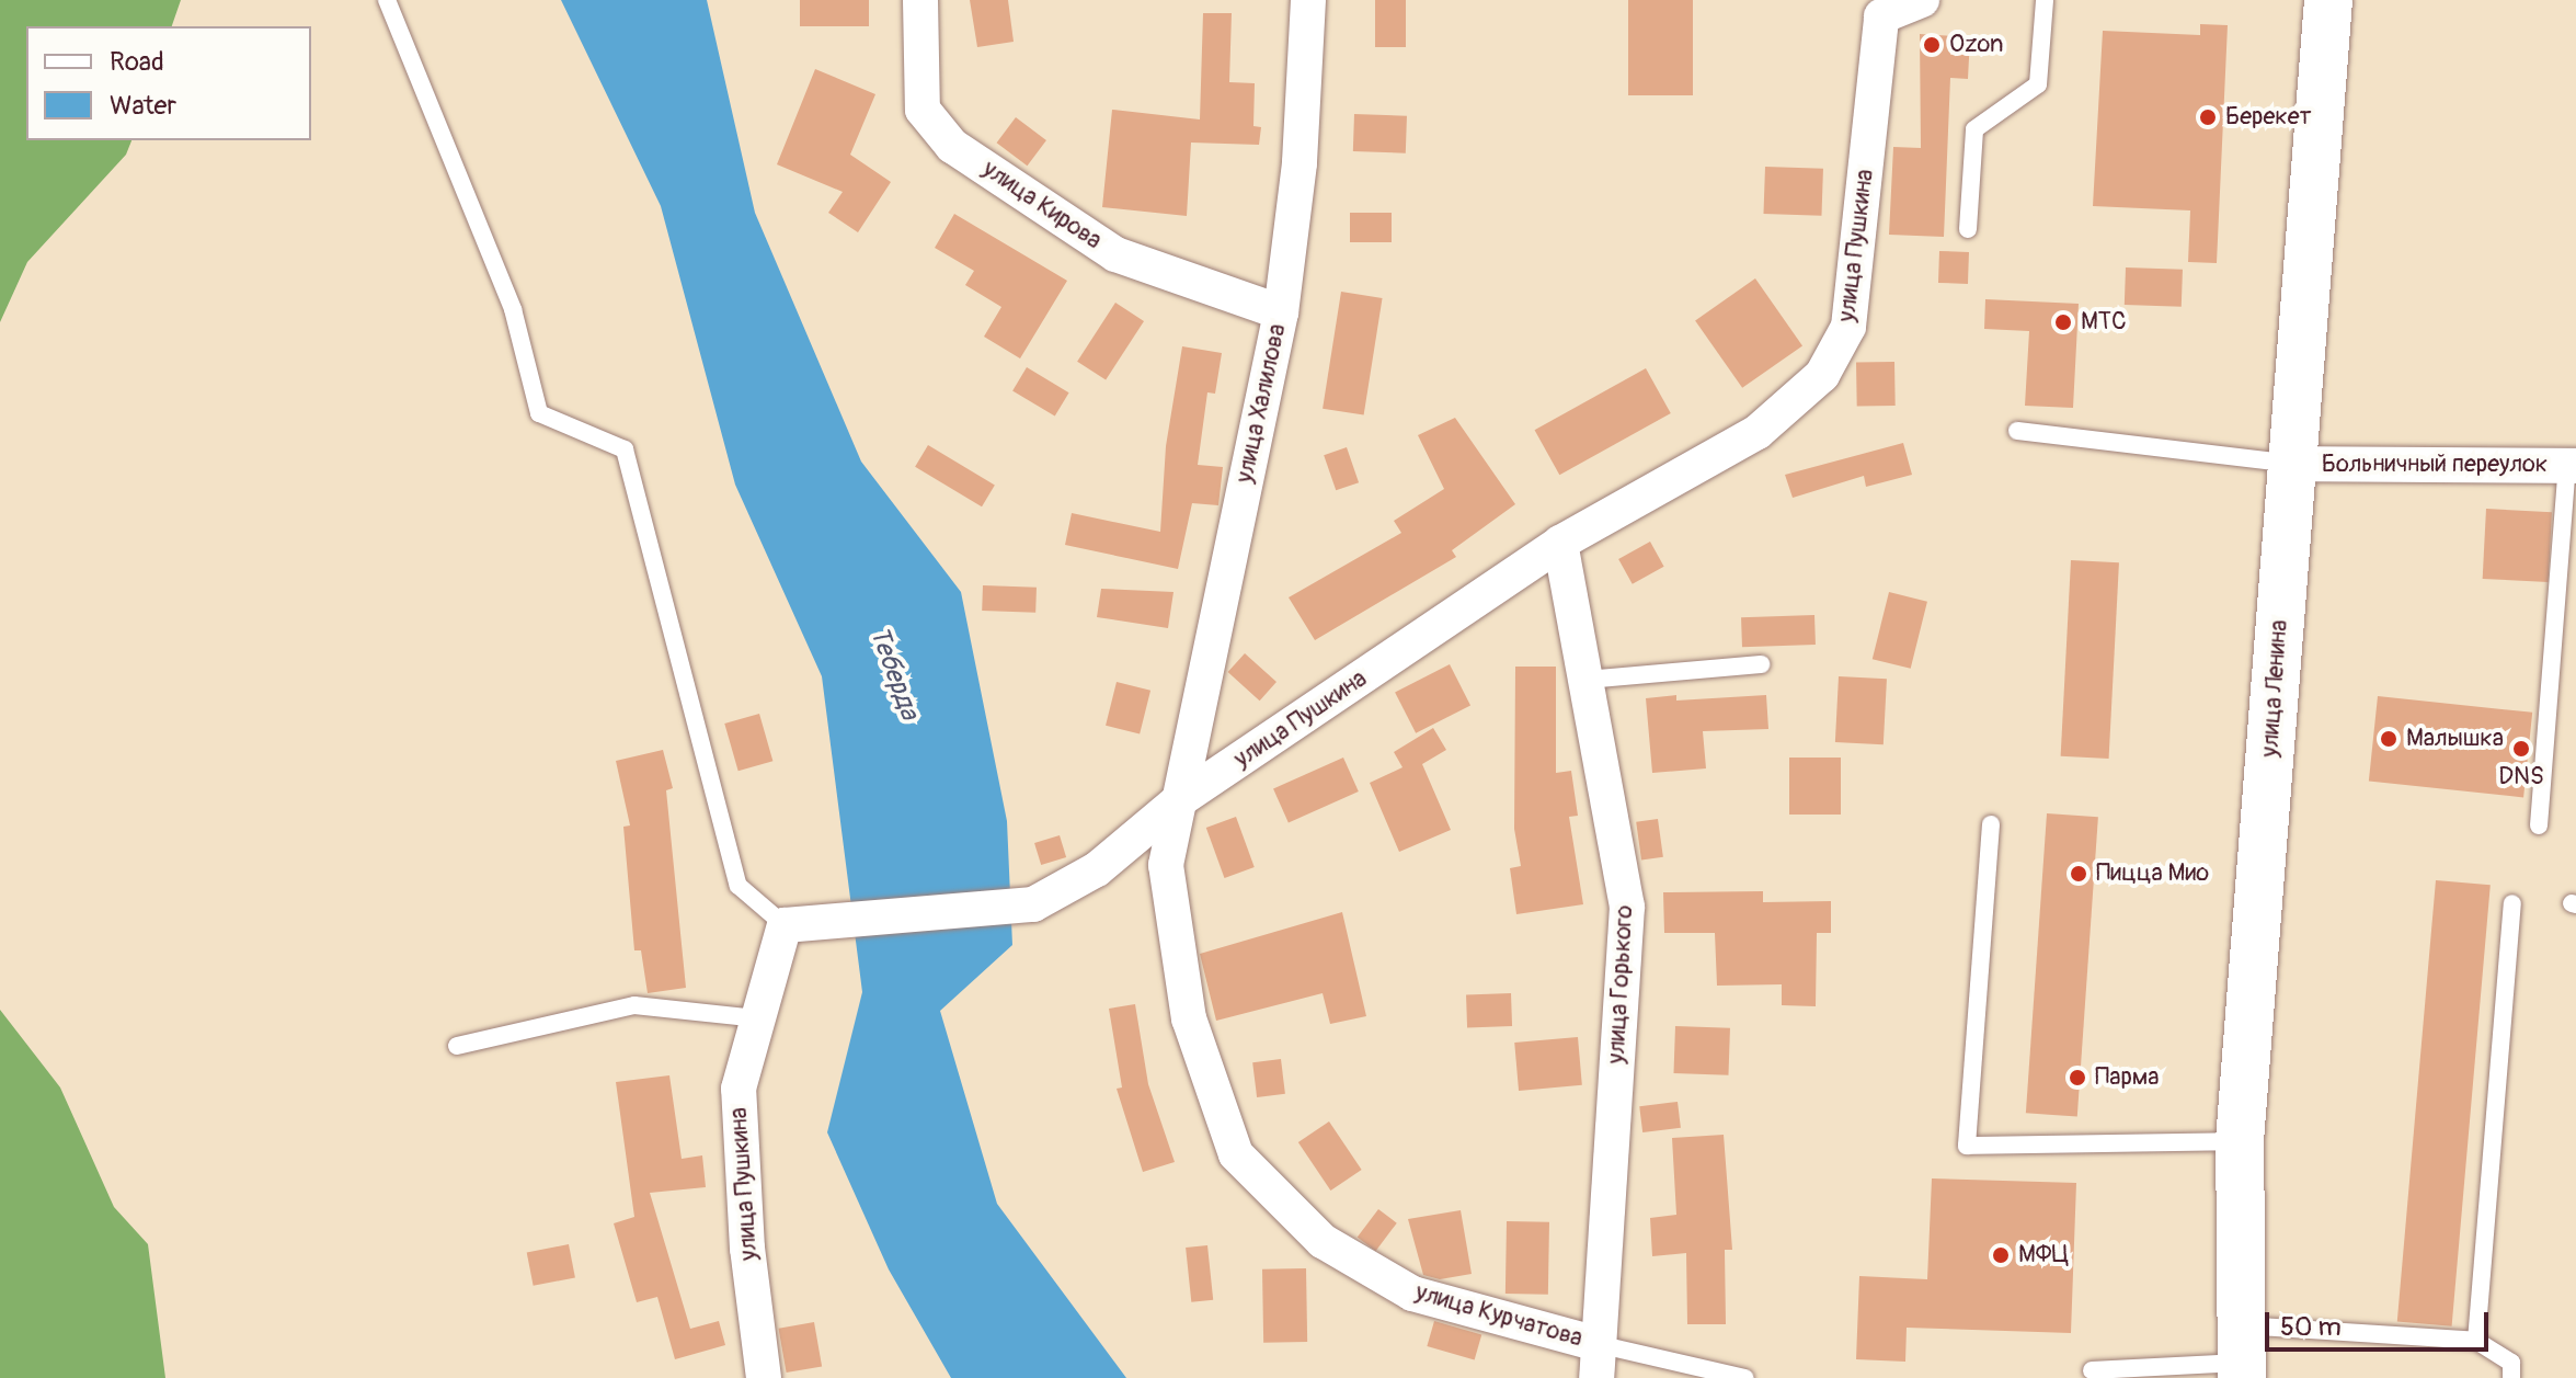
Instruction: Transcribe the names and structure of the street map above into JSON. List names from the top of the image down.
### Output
{
  "streets": {
    "main road": ["улица Ленина"],
    "street": [
      "улица Кирова",
      "улица Пушкина",
      "улица Халилова",
      "Больничный переулок",
      "улица Горького",
      "улица Курчатова"
    ]
  },
  "crossings": [
    ["улица Кирова", "улица Халилова"],
    ["улица Пушкина", "улица Халилова"],
    ["улица Пушкина", "улица Горького"],
    ["улица Пушкина", "улица Курчатова"],
    ["улица Халилова", "улица Курчатова"],
    ["Больничный переулок", "улица Ленина"],
    ["улица Горького", "улица Курчатова"]
  ],
  "water": ["Теберда"],
  "places": [
    "Ozon",
    "Берекет",
    "МТС",
    "Малышка",
    "DNS",
    "Пицца Мио",
    "Парма",
    "МФЦ"
  ],
  "legend": ["Road", "Water"],
  "scale_bar": "50 m"
}
